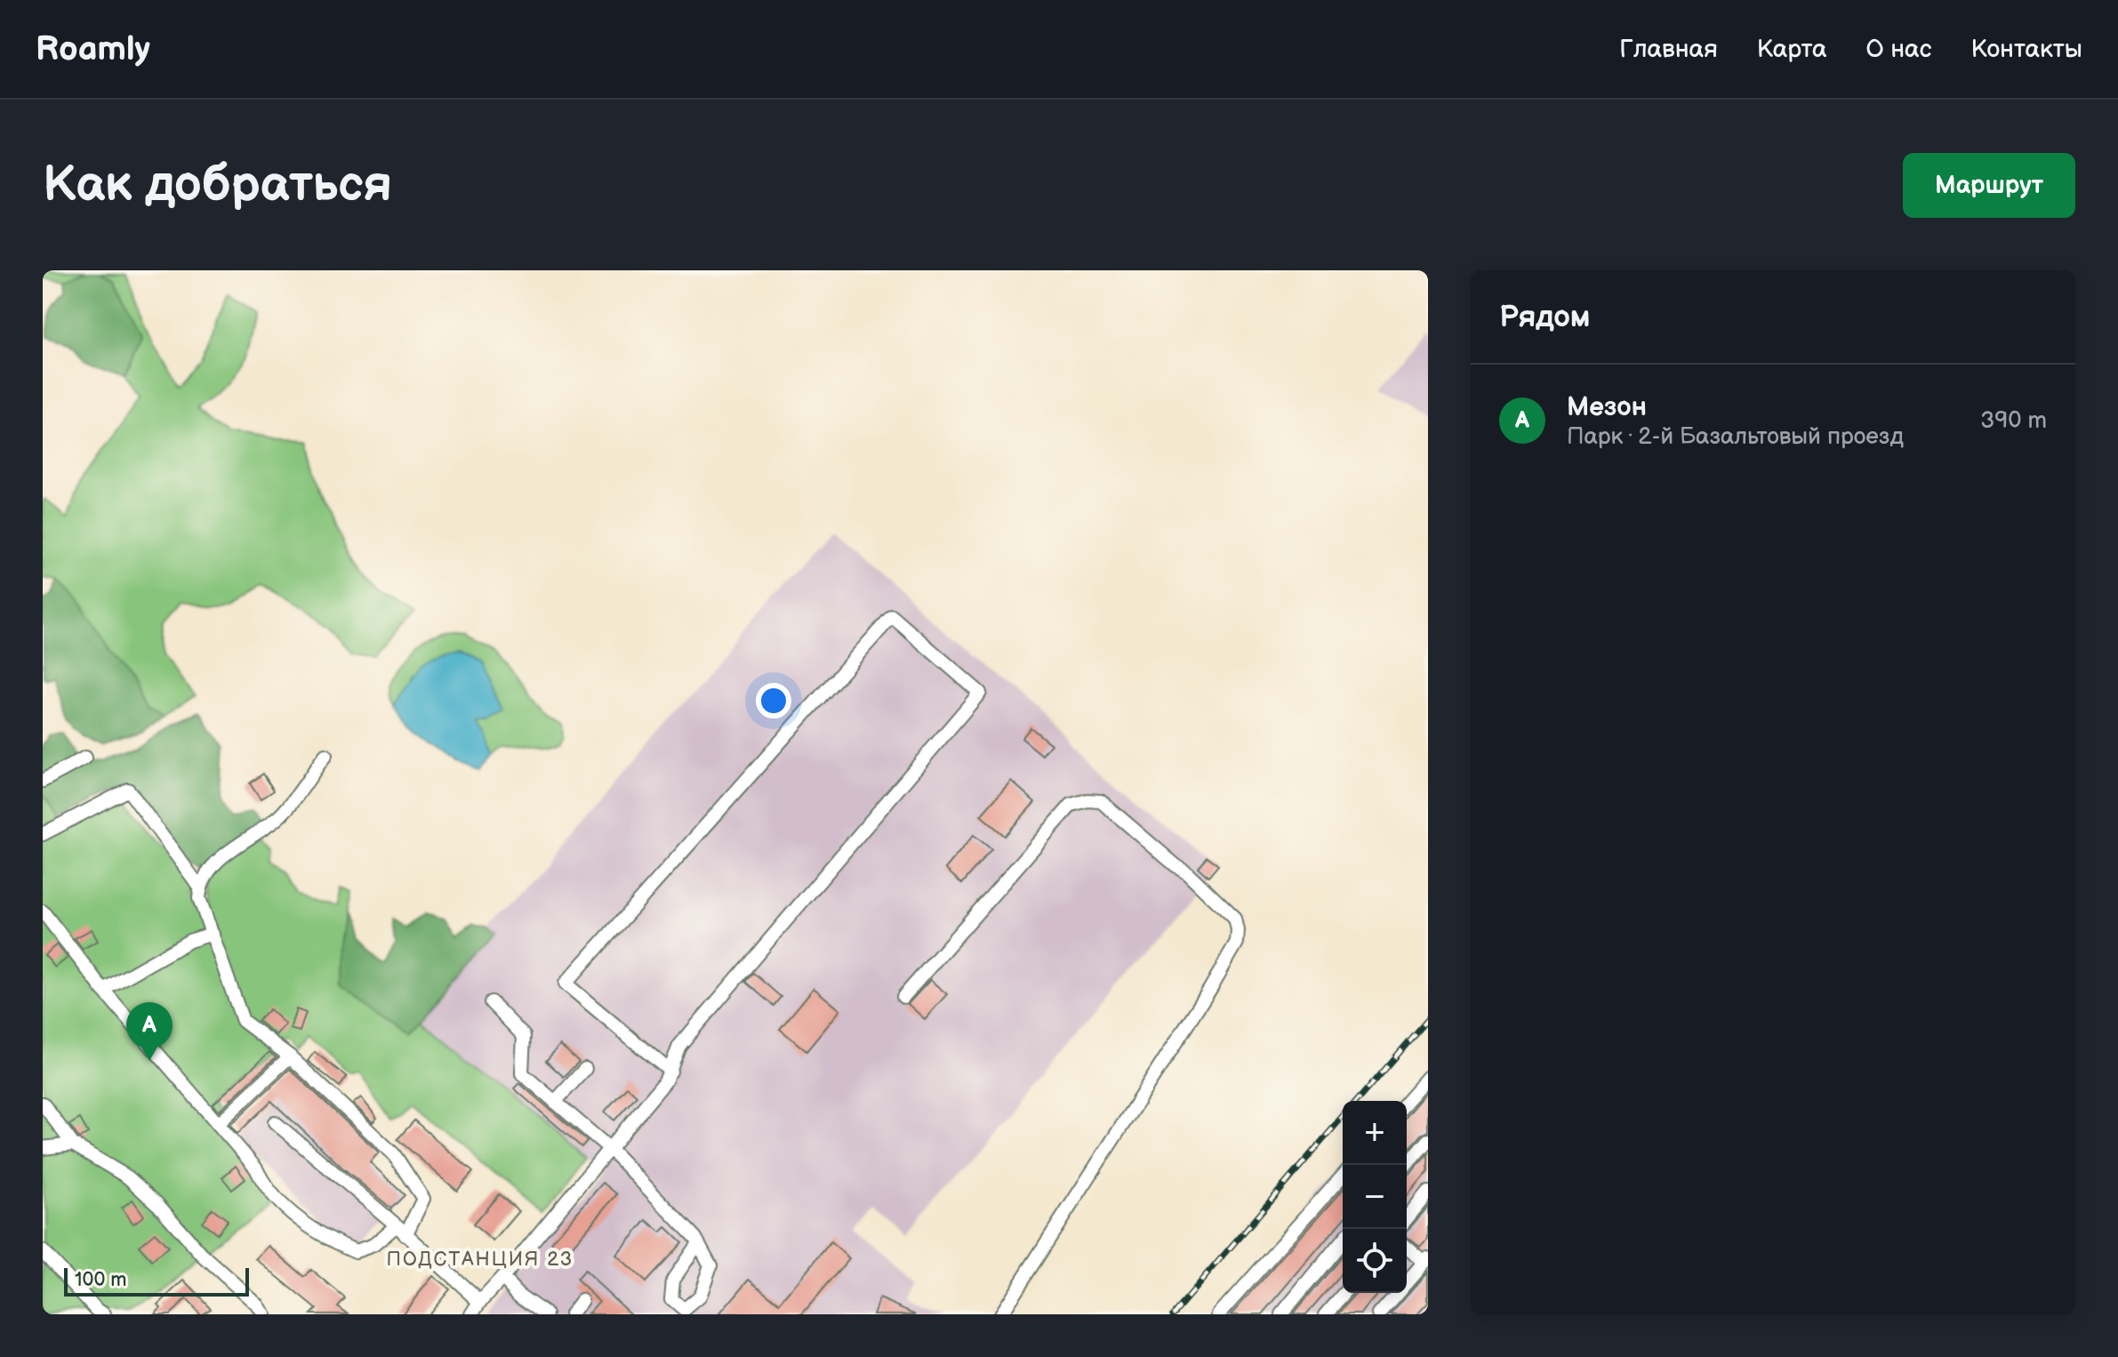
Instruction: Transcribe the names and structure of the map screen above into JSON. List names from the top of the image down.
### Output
{
  "districts": ["ПОДСТАНЦИЯ 23"],
  "scale_bar": "100 m",
  "page": {
    "header": "Roamly",
    "nav": [
      "Главная",
      "Карта",
      "О нас",
      "Контакты"
    ],
    "buttons": "Маршрут",
    "title": "Как добраться",
    "heading": "Рядом",
    "list": [
      {
        "mark": "A",
        "name": "Мезон",
        "note": "Парк · 2-й Базальтовый проезд",
        "value": "390 m"
      }
    ],
    "pins": "A",
    "map_buttons": ["+", "−"],
    "scale": "100 m"
  }
}
